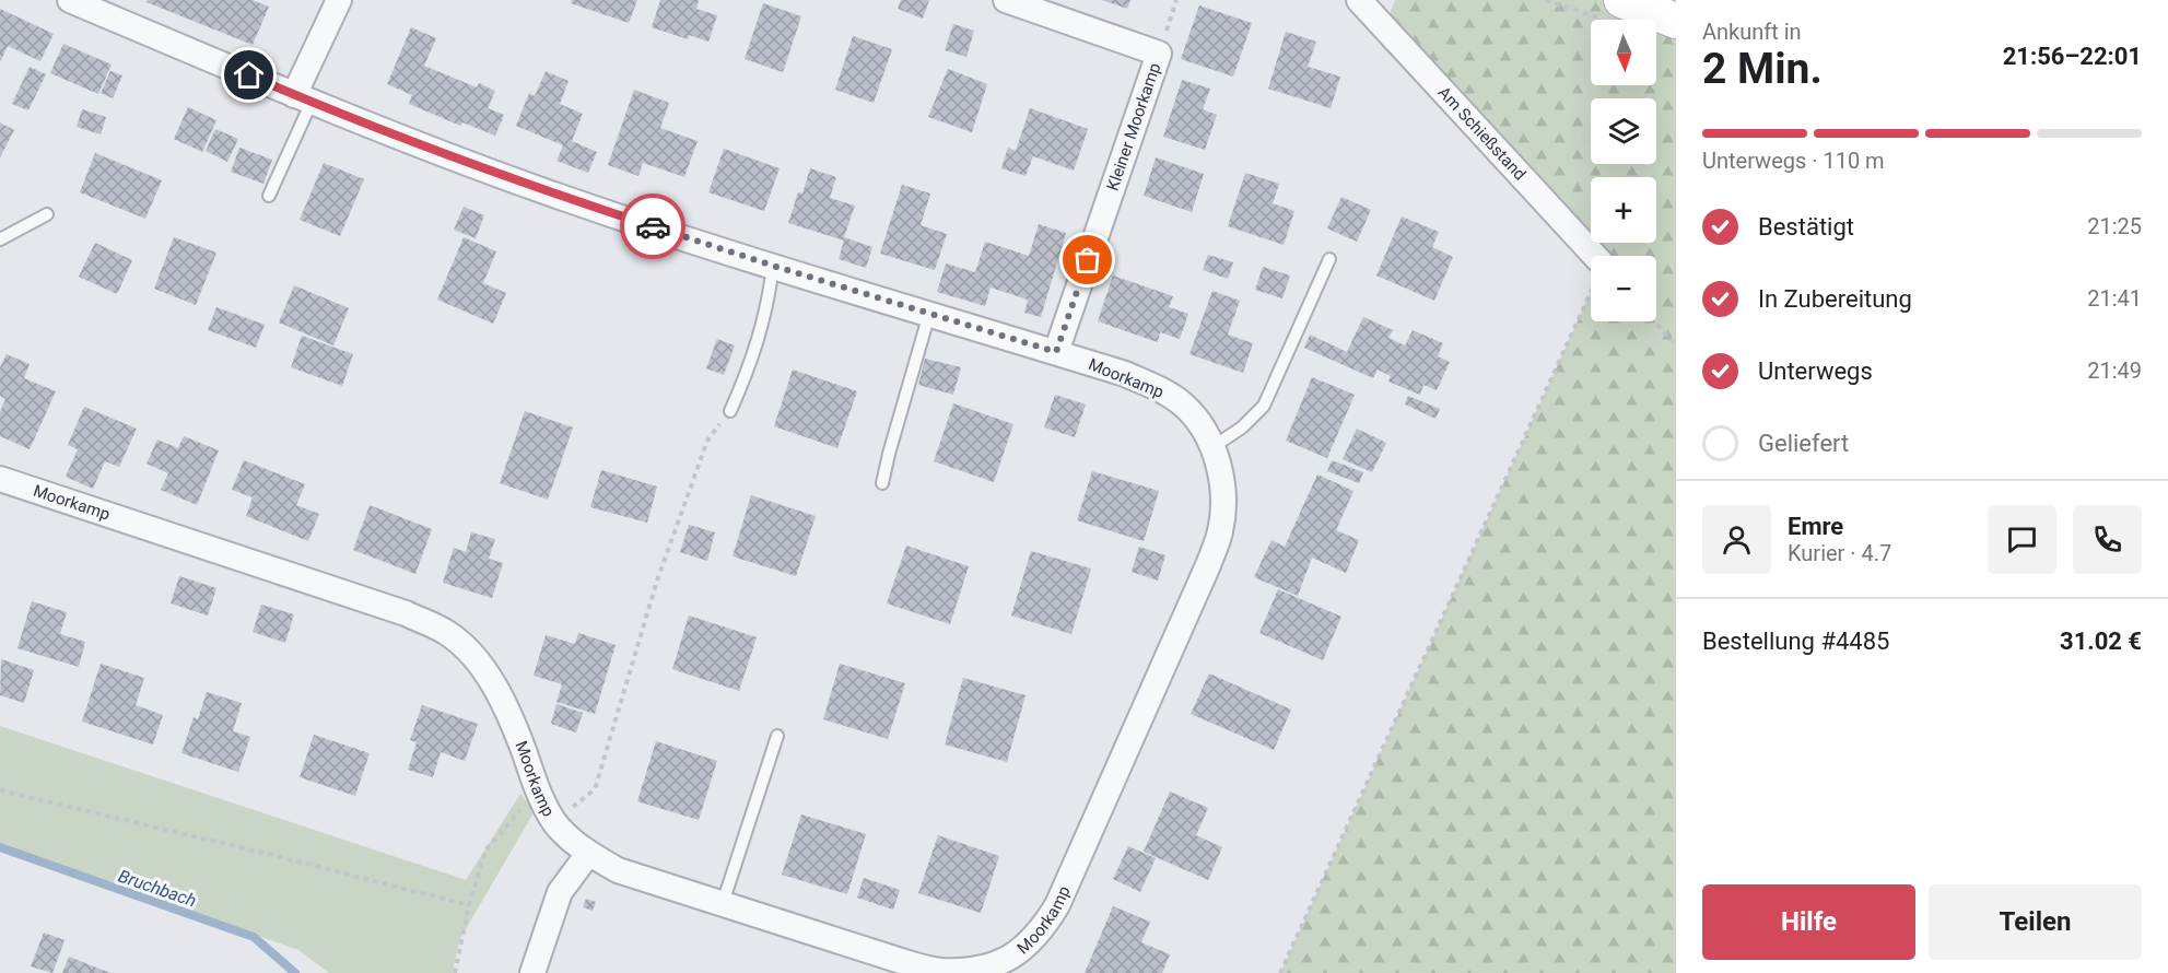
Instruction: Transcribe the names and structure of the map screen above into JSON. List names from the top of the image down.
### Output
{
  "streets": {
    "street": ["Kleiner Moorkamp", "Am Schießstand", "Moorkamp"]
  },
  "crossings": [
    ["Kleiner Moorkamp", "Moorkamp"]
  ],
  "water": ["Bruchbach"],
  "north": "bottom",
  "page": {
    "heading": ["2 Min.", "Ankunft in", "21:56–22:01"],
    "panel": [
      "Emre",
      "Kurier · 4.7",
      "Bestellung #4485",
      "31.02 €"
    ],
    "map_buttons": ["+", "−"],
    "bar": "Unterwegs · 110 m",
    "list": [
      ["Bestätigt", "21:25"],
      ["In Zubereitung", "21:41"],
      ["Unterwegs", "21:49"],
      "Geliefert"
    ],
    "buttons": ["Hilfe", "Teilen"]
  }
}
